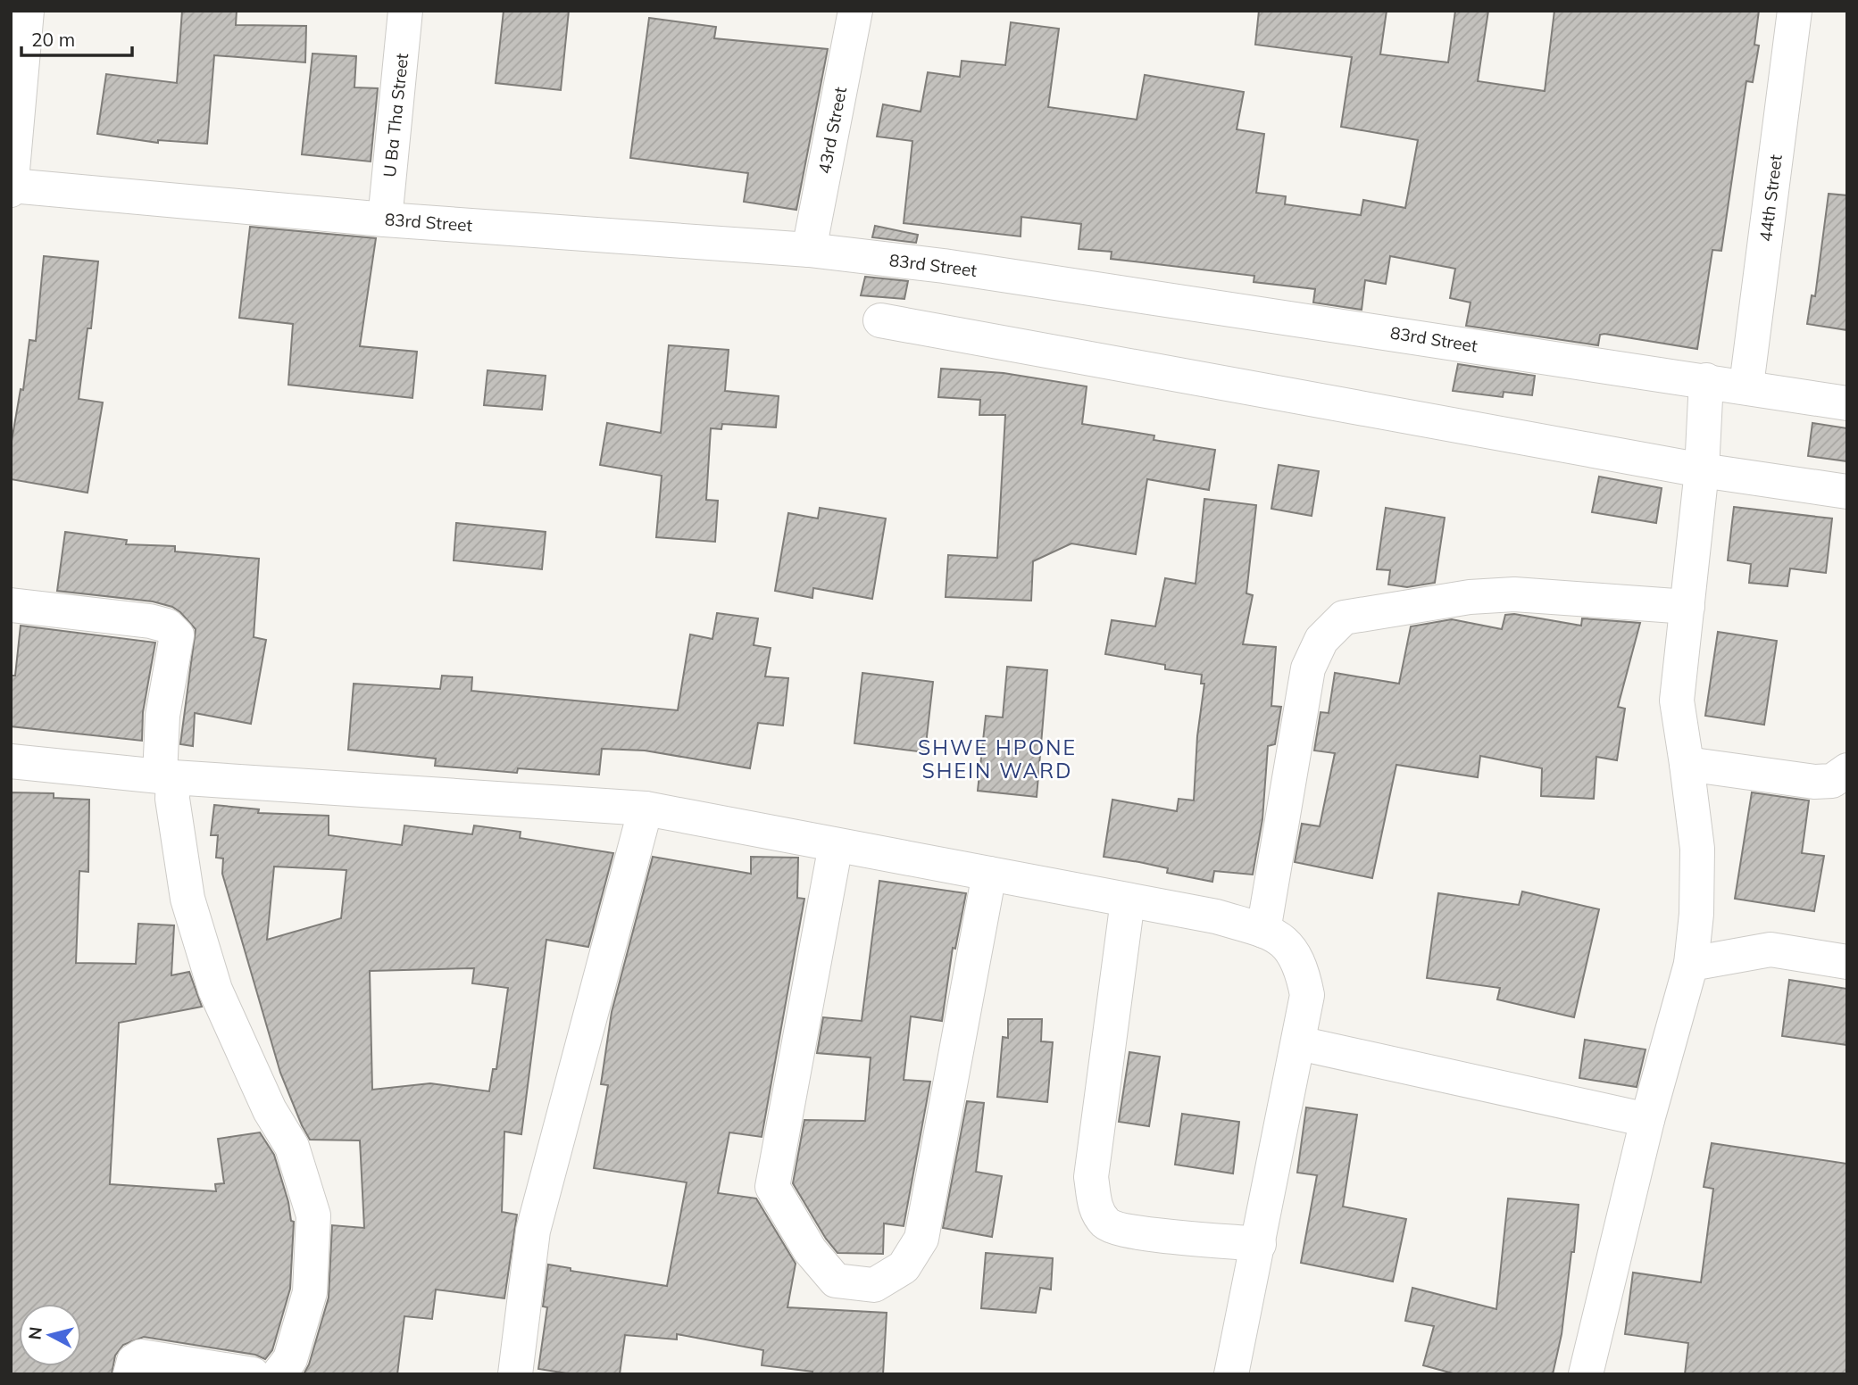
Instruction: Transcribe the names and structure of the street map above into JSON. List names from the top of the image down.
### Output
{
  "streets": {
    "street": [
      "U Ba Tha Street",
      "43rd Street",
      "44th Street",
      "83rd Street"
    ]
  },
  "crossings": [
    ["U Ba Tha Street", "83rd Street"],
    ["43rd Street", "83rd Street"],
    ["44th Street", "83rd Street"]
  ],
  "districts": ["SHWE HPONE SHEIN WARD"],
  "scale_bar": "20 m",
  "north": "left"
}
